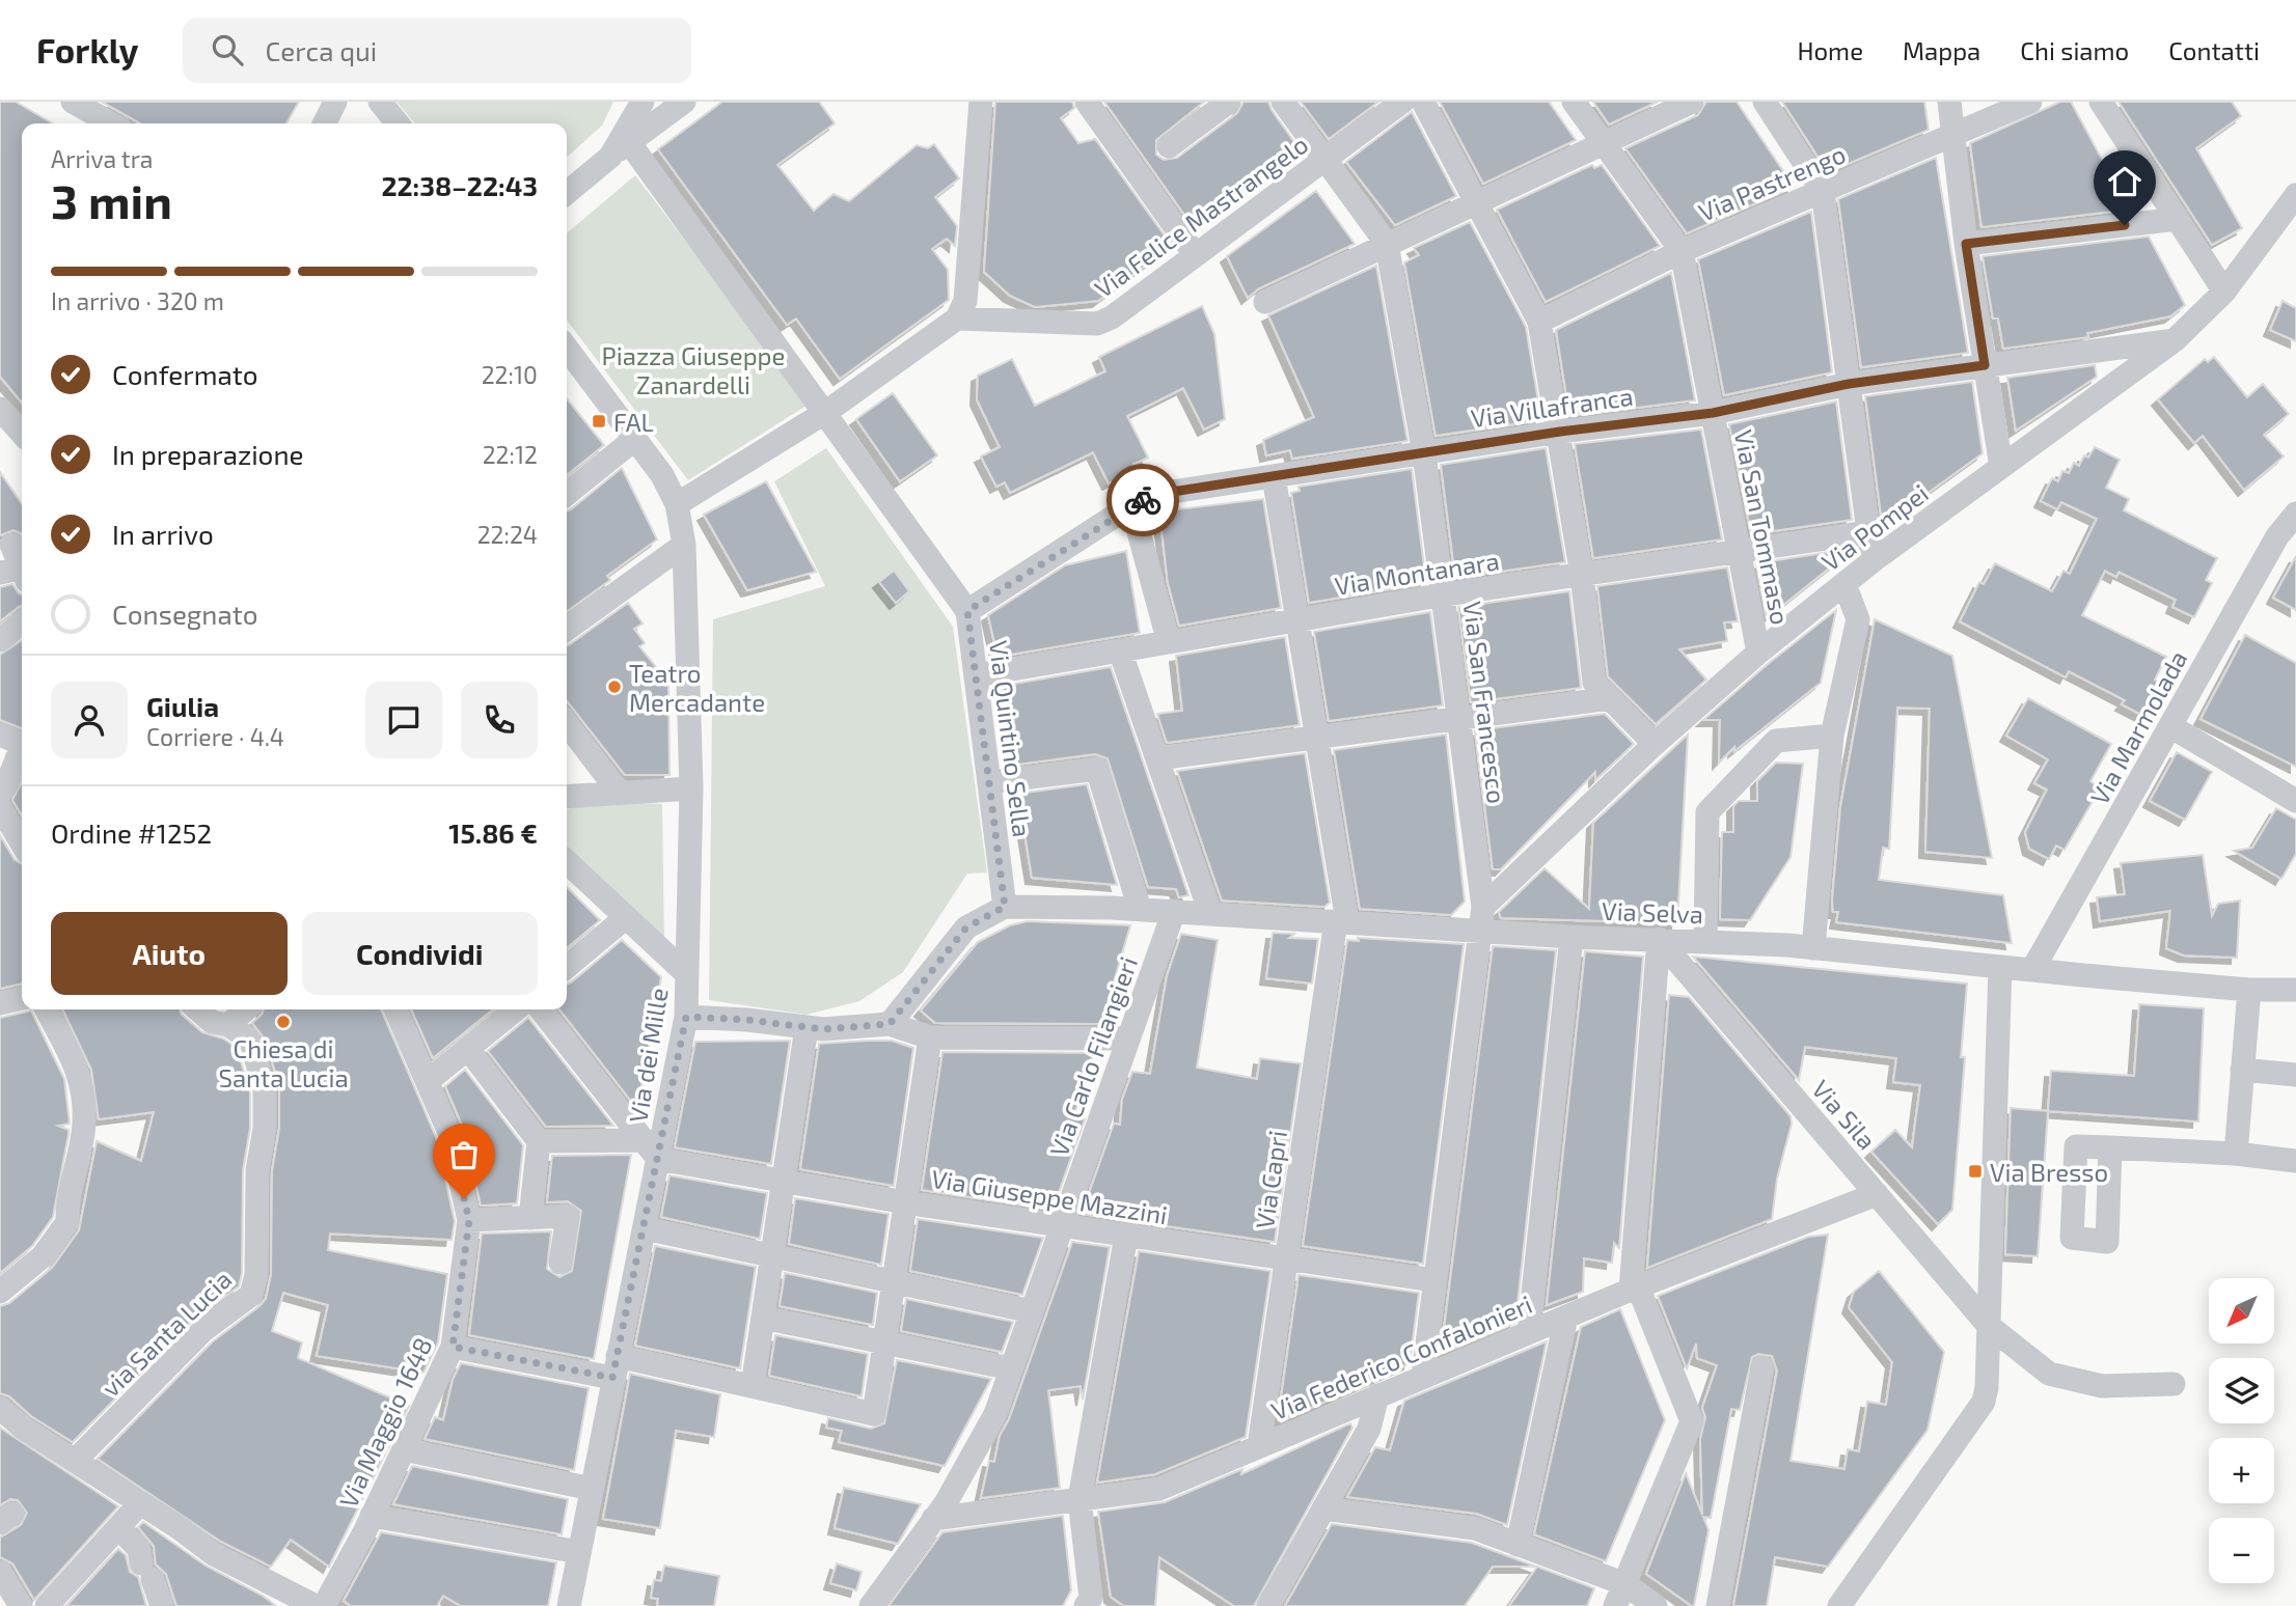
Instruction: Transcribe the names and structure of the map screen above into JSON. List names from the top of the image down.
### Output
{
  "streets": {
    "street": [
      "Via Pastrengo",
      "Via Felice Mastrangelo",
      "Via Villafranca",
      "Via San Tommaso",
      "Via Pompei",
      "Via Montanara",
      "Via San Francesco",
      "Via Marmolada",
      "Via Quintino Sella",
      "Via Selva",
      "Via dei Mille",
      "Via Carlo Filangieri",
      "Via Sila",
      "Via Capri",
      "Via Giuseppe Mazzini",
      "via Santa Lucia",
      "Via Federico Confalonieri",
      "Via Maggio 1648"
    ]
  },
  "crossings": [
    ["Via Pastrengo", "Via San Tommaso"],
    ["Via Felice Mastrangelo", "Via San Francesco"],
    ["Via Villafranca", "Via San Tommaso"],
    ["Via Villafranca", "Via Pompei"],
    ["Via Villafranca", "Via San Francesco"],
    ["Via Villafranca", "Via Quintino Sella"],
    ["Via Villafranca", "Via Capri"],
    ["Via San Tommaso", "Via Pompei"],
    ["Via San Tommaso", "Via Montanara"],
    ["Via Pompei", "Via San Francesco"],
    ["Via Pompei", "Via Selva"],
    ["Via Montanara", "Via San Francesco"],
    ["Via Montanara", "Via Quintino Sella"],
    ["Via Montanara", "Via Capri"],
    ["Via San Francesco", "Via Selva"],
    ["Via San Francesco", "Via Giuseppe Mazzini"],
    ["Via San Francesco", "Via Federico Confalonieri"],
    ["Via Marmolada", "Via Selva"],
    ["Via Quintino Sella", "Via Selva"],
    ["Via Selva", "Via Carlo Filangieri"],
    ["Via Selva", "Via Sila"],
    ["Via Selva", "Via Capri"],
    ["Via dei Mille", "Via Giuseppe Mazzini"],
    ["Via Carlo Filangieri", "Via Giuseppe Mazzini"],
    ["Via Carlo Filangieri", "Via Federico Confalonieri"],
    ["Via Sila", "Via Federico Confalonieri"],
    ["Via Capri", "Via Giuseppe Mazzini"],
    ["Via Capri", "Via Federico Confalonieri"]
  ],
  "parks": ["Piazza Giuseppe Zanardelli"],
  "places": {
    "transit": ["FAL", "Via Bresso"],
    "other": ["Teatro Mercadante", "Chiesa di Santa Lucia"]
  },
  "north": "bottom left",
  "page": {
    "header": "Forkly",
    "search": "Cerca qui",
    "nav": [
      "Home",
      "Mappa",
      "Chi siamo",
      "Contatti"
    ],
    "heading": ["3 min", "Arriva tra", "22:38–22:43"],
    "panel": [
      "Giulia",
      "Corriere · 4.4",
      "Ordine #1252",
      "15.86 €"
    ],
    "bar": "In arrivo · 320 m",
    "list": [
      ["Confermato", "22:10"],
      ["In preparazione", "22:12"],
      ["In arrivo", "22:24"],
      "Consegnato"
    ],
    "buttons": ["Aiuto", "Condividi"],
    "map_buttons": ["+", "−"]
  }
}
